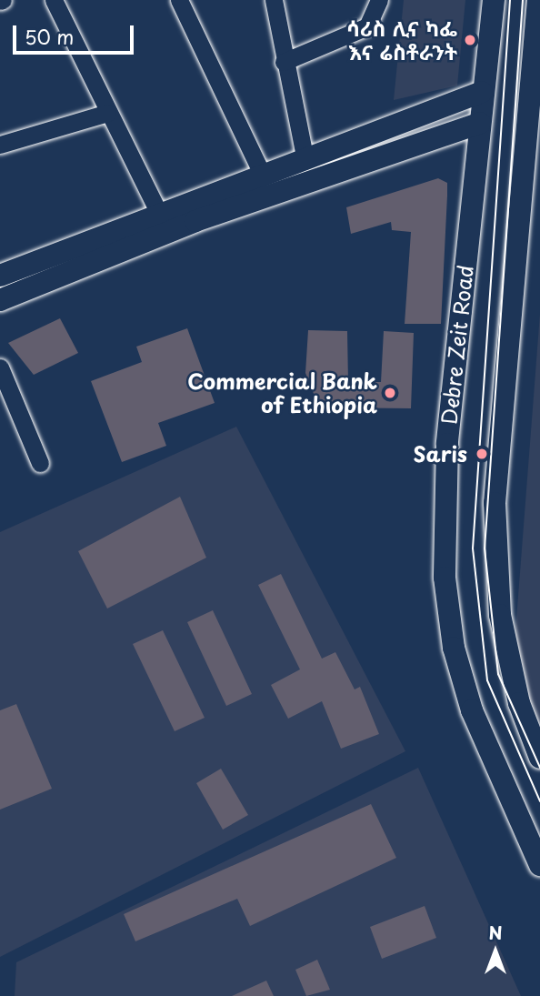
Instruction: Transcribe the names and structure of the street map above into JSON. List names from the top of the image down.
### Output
{
  "streets": {
    "main road": ["Debre Zeit Road"]
  },
  "places": ["ሳሪስ ሊና ካፌ እና ሬስቶራንት", "Commercial Bank of Ethiopia", "Saris"],
  "scale_bar": "50 m",
  "north": "top"
}
